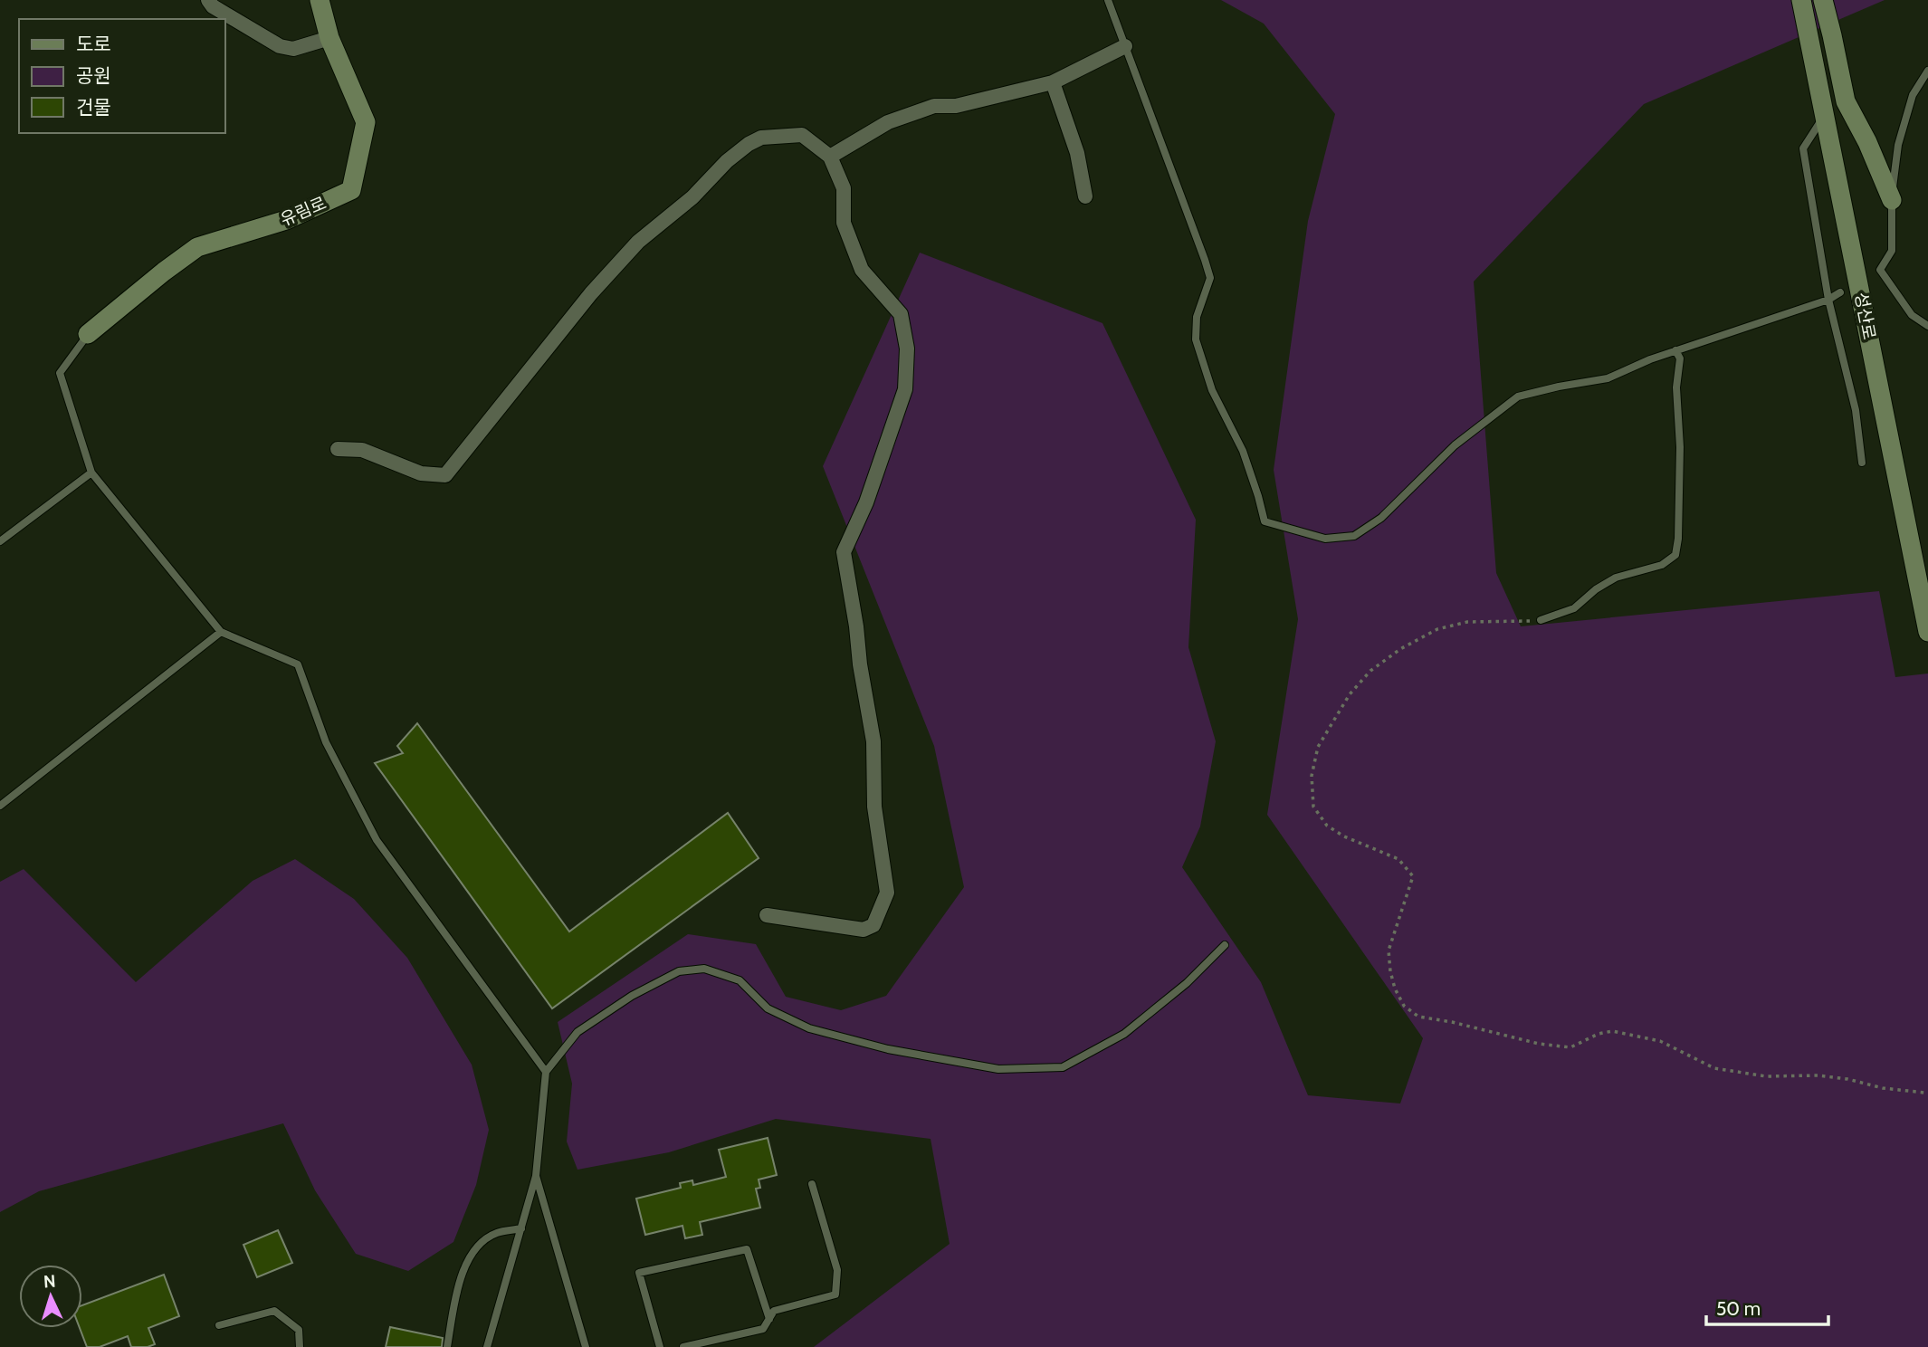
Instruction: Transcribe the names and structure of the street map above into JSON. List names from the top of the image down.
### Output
{
  "streets": {
    "main road": ["유림로", "성산로"]
  },
  "legend": ["도로", "공원", "건물"],
  "scale_bar": "50 m",
  "north": "top"
}
